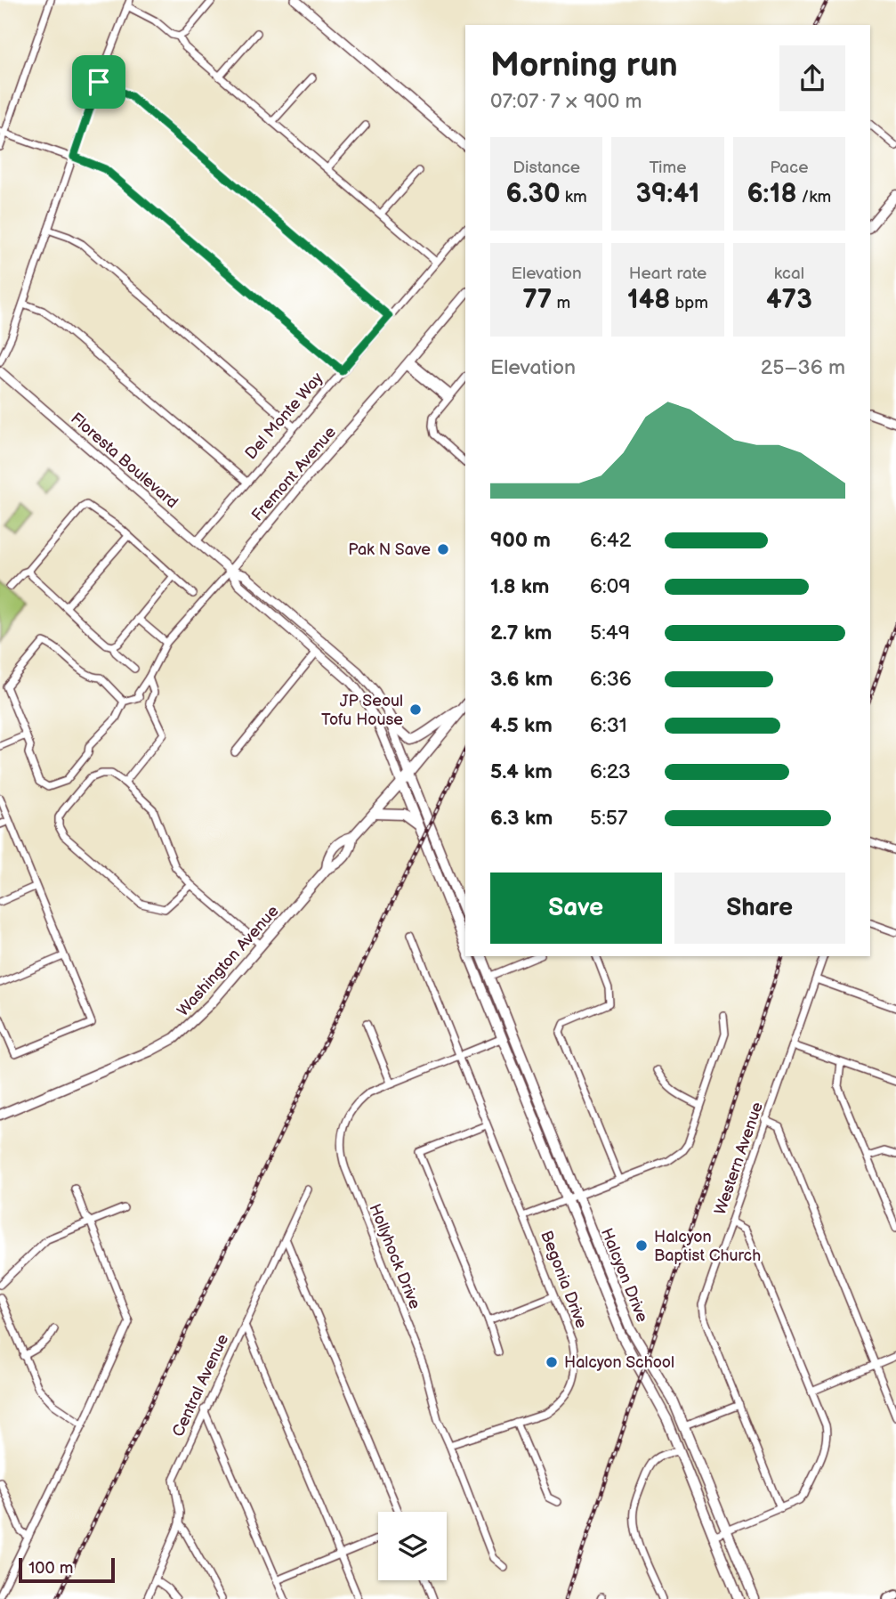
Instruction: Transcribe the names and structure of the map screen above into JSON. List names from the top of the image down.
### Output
{
  "streets": {
    "main road": ["Washington Avenue", "Halcyon Drive"],
    "street": [
      "Del Monte Way",
      "Floresta Boulevard",
      "Fremont Avenue",
      "Western Avenue",
      "Hollyhock Drive",
      "Begonia Drive",
      "Central Avenue"
    ]
  },
  "crossings": [
    ["Del Monte Way", "Floresta Boulevard"],
    ["Floresta Boulevard", "Fremont Avenue"],
    ["Floresta Boulevard", "Washington Avenue"],
    ["Hollyhock Drive", "Halcyon Drive"],
    ["Hollyhock Drive", "Begonia Drive"]
  ],
  "places": [
    "Pak N Save",
    "JP Seoul Tofu House",
    "Halcyon Baptist Church",
    "Halcyon School"
  ],
  "scale_bar": "100 m",
  "page": {
    "heading": ["Morning run", "07:07 · 7 × 900 m"],
    "stats": [
      ["Distance", "6.30 km"],
      ["Time", "39:41"],
      ["Pace", "6:18 /km"],
      ["Elevation", "77 m"],
      ["Heart rate", "148 bpm"],
      ["kcal", "473"]
    ],
    "chart": ["Elevation", "25–36 m"],
    "list": [
      {
        "name": "900 m",
        "note": "6:42"
      },
      {
        "name": "1.8 km",
        "note": "6:09"
      },
      {
        "name": "2.7 km",
        "note": "5:49"
      },
      {
        "name": "3.6 km",
        "note": "6:36"
      },
      {
        "name": "4.5 km",
        "note": "6:31"
      },
      {
        "name": "5.4 km",
        "note": "6:23"
      },
      {
        "name": "6.3 km",
        "note": "5:57"
      }
    ],
    "buttons": ["Save", "Share"],
    "scale": "100 m"
  }
}
